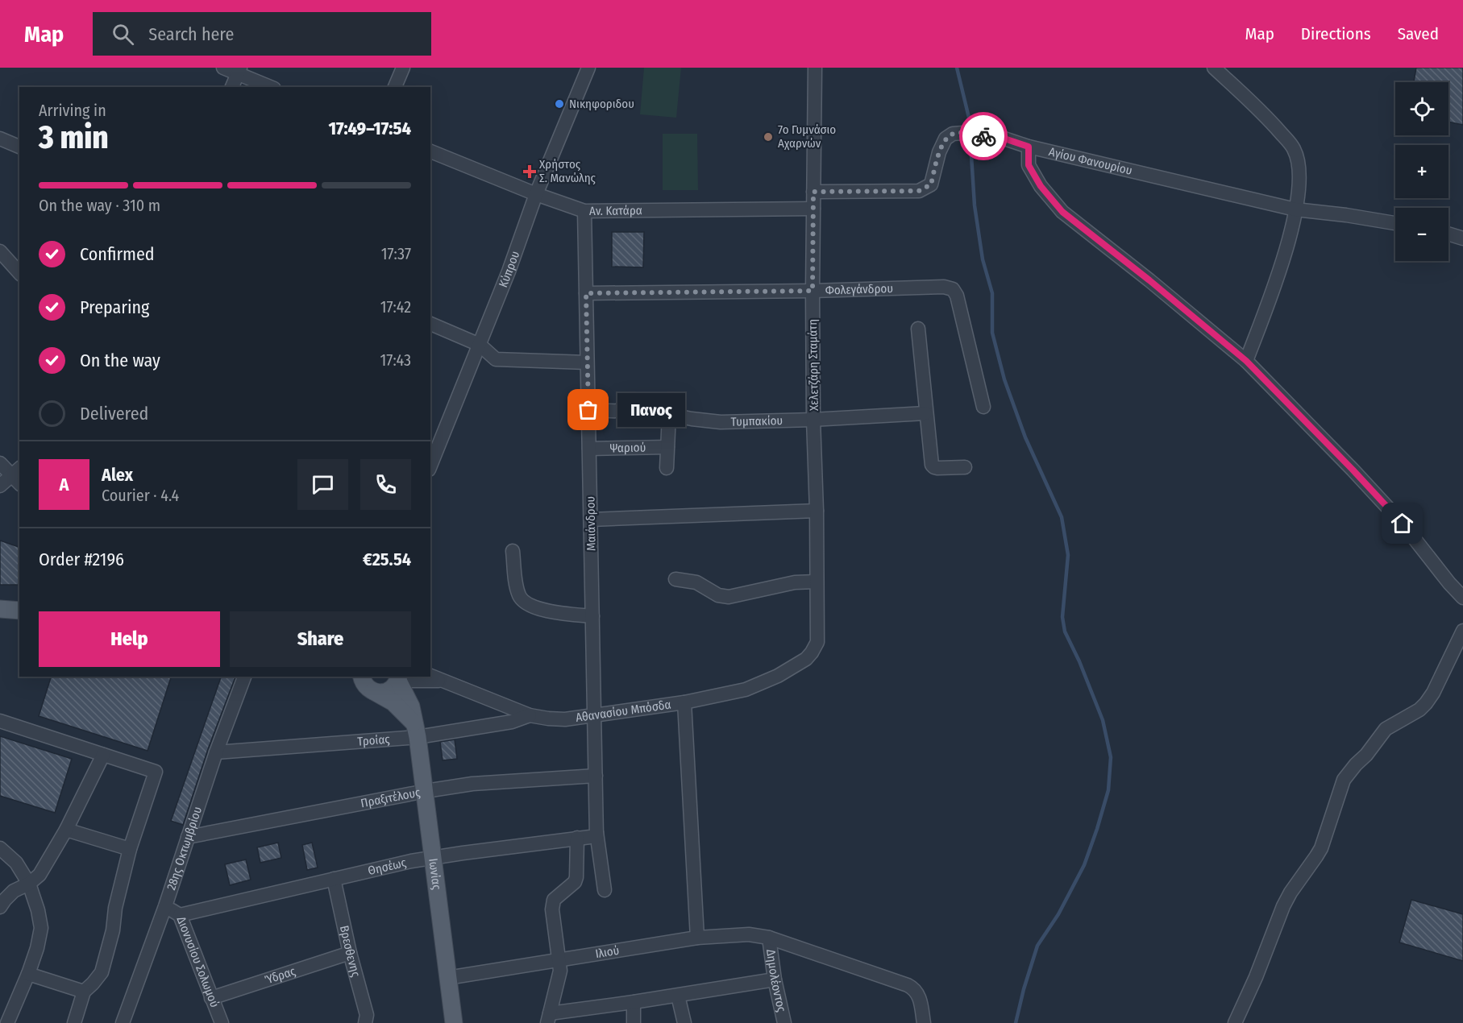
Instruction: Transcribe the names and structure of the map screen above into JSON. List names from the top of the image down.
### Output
{
  "streets": {
    "main road": ["Ιωνίας"],
    "street": [
      "Αγίου Φανουρίου",
      "Αν. Κατάρα",
      "Κύπρου",
      "Φολεγάνδρου",
      "Χελετζάρη Σταμάτη",
      "Τυμπακίου",
      "Ψαριού",
      "Μαιάνδρου",
      "Αθανασίου Μπόσδα",
      "Τροίας",
      "Πραξιτέλους",
      "28ης Οκτωμβρίου",
      "Θησέως",
      "Βρεσθενης",
      "Ιλιού",
      "Διονυσίου Σολωμού",
      "Ύδρας",
      "Δημολέοντος"
    ]
  },
  "crossings": [
    ["Αγίου Φανουρίου", "Χελετζάρη Σταμάτη"],
    ["Αν. Κατάρα", "Κύπρου"],
    ["Αν. Κατάρα", "Χελετζάρη Σταμάτη"],
    ["Αν. Κατάρα", "Μαιάνδρου"],
    ["Φολεγάνδρου", "Χελετζάρη Σταμάτη"],
    ["Φολεγάνδρου", "Μαιάνδρου"],
    ["Χελετζάρη Σταμάτη", "Τυμπακίου"],
    ["Χελετζάρη Σταμάτη", "Αθανασίου Μπόσδα"],
    ["Τυμπακίου", "Μαιάνδρου"],
    ["Ψαριού", "Μαιάνδρου"],
    ["Μαιάνδρου", "Αθανασίου Μπόσδα"],
    ["Μαιάνδρου", "Πραξιτέλους"],
    ["Μαιάνδρου", "Θησέως"],
    ["Αθανασίου Μπόσδα", "Τροίας"],
    ["Αθανασίου Μπόσδα", "Ιωνίας"],
    ["Τροίας", "28ης Οκτωμβρίου"],
    ["Τροίας", "Ιωνίας"],
    ["Πραξιτέλους", "28ης Οκτωμβρίου"],
    ["Πραξιτέλους", "Ιωνίας"],
    ["28ης Οκτωμβρίου", "Διονυσίου Σολωμού"],
    ["Θησέως", "Ιωνίας"],
    ["Θησέως", "Βρεσθενης"],
    ["Θησέως", "Διονυσίου Σολωμού"],
    ["Ιωνίας", "Ιλιού"],
    ["Βρεσθενης", "Ύδρας"],
    ["Ιλιού", "Δημολέοντος"],
    ["Διονυσίου Σολωμού", "Ύδρας"]
  ],
  "places": {
    "other": ["Νικηφοριδου", "7ο Γυμνάσιο Αχαρνών", "Πανος"],
    "health": ["Χρήστος Σ. Μανώλης"]
  },
  "page": {
    "header": "Map",
    "search": "Search here",
    "nav": ["Map", "Directions", "Saved"],
    "map_buttons": ["+", "−"],
    "heading": ["3 min", "Arriving in", "17:49–17:54"],
    "panel": [
      "Alex",
      "Courier · 4.4",
      "Order #2196",
      "€25.54"
    ],
    "bar": "On the way · 310 m",
    "list": [
      ["Confirmed", "17:37"],
      ["Preparing", "17:42"],
      ["On the way", "17:43"],
      "Delivered"
    ],
    "bubble": "Πανος",
    "round": "A",
    "buttons": ["Help", "Share"]
  }
}
